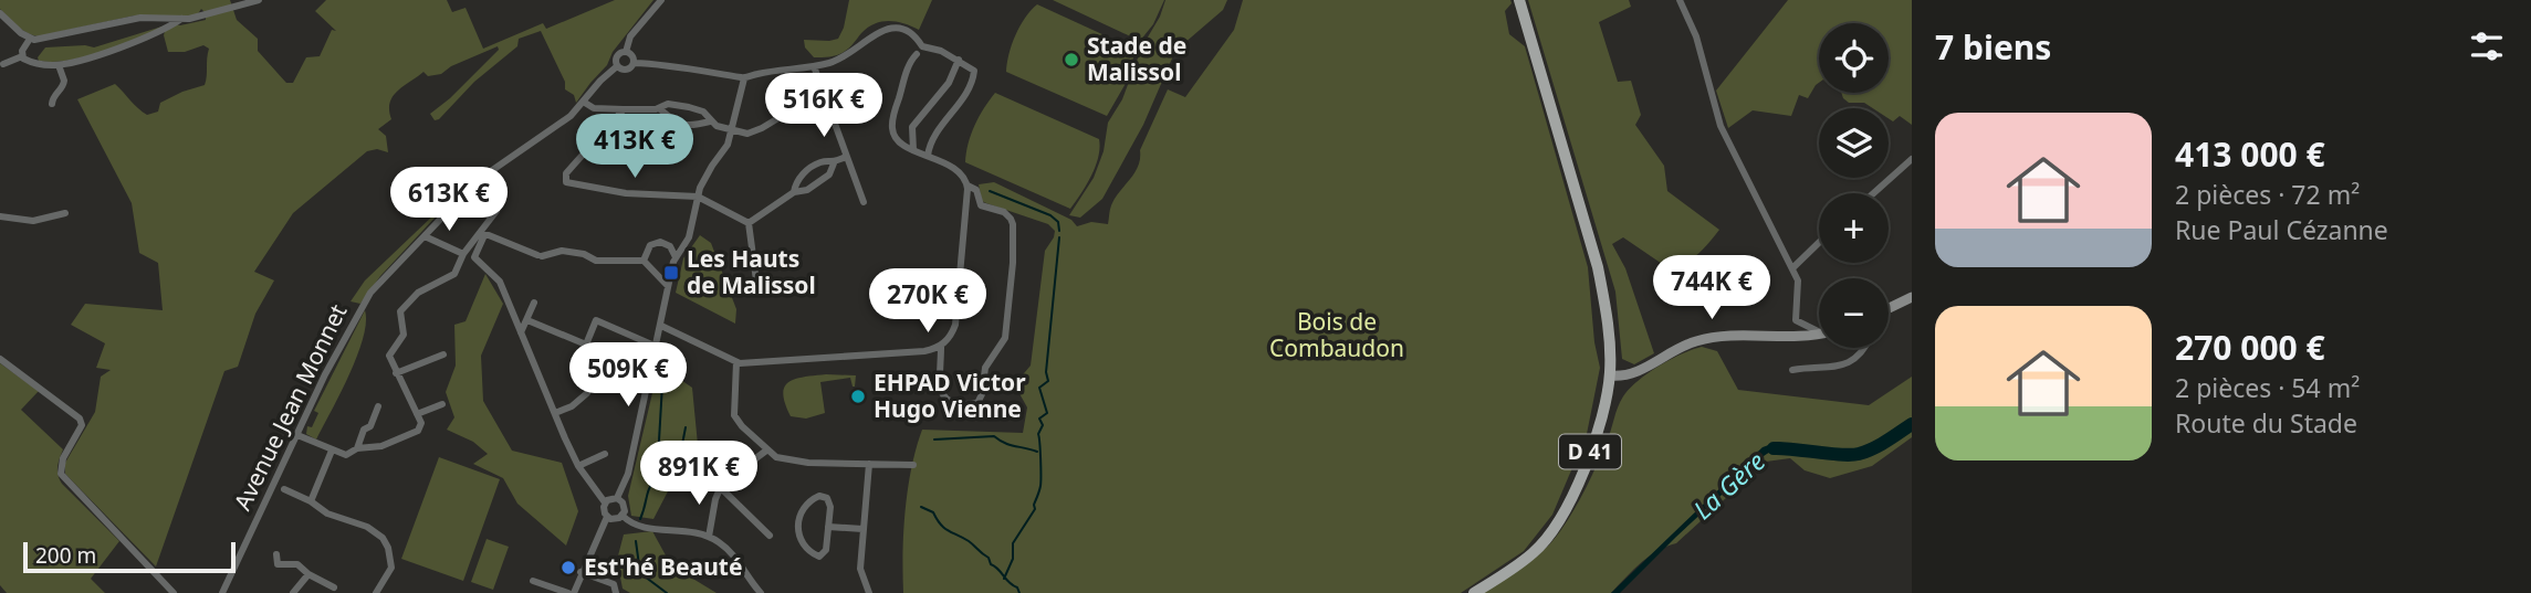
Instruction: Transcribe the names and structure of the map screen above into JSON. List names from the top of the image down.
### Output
{
  "streets": {
    "main road": ["D 41"],
    "street": ["Avenue Jean Monnet"]
  },
  "water": ["La Gère"],
  "parks": ["Bois de Combaudon"],
  "places": {
    "other": ["Stade de Malissol", "EHPAD Victor Hugo Vienne", "Est'hé Beauté"],
    "transit": ["Les Hauts de Malissol"]
  },
  "scale_bar": "200 m",
  "page": {
    "heading": "7 biens",
    "map_buttons": ["+", "−"],
    "price": [
      "516K €",
      "413K €",
      "613K €",
      "744K €",
      "270K €",
      "509K €",
      "891K €"
    ],
    "list": [
      {
        "name": "413 000 €",
        "note": "2 pièces · 72 m² · Rue Paul Cézanne"
      },
      {
        "name": "270 000 €",
        "note": "2 pièces · 54 m² · Route du Stade"
      }
    ],
    "scale": "200 m"
  }
}
